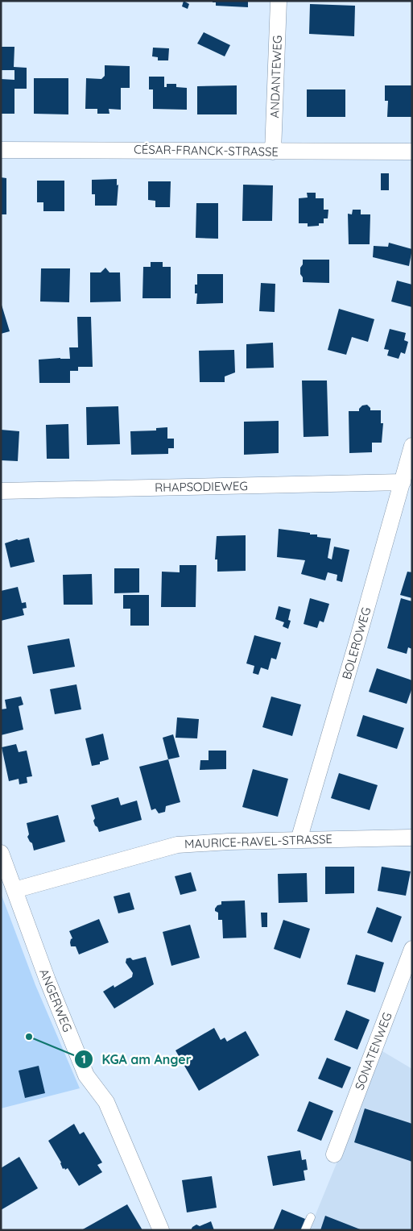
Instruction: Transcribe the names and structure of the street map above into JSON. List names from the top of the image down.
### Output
{
  "streets": {
    "street": [
      "ANDANTEWEG",
      "CÉSAR-FRANCK-STRASSE",
      "RHAPSODIEWEG",
      "BOLEROWEG",
      "MAURICE-RAVEL-STRASSE",
      "ANGERWEG",
      "SONATENWEG"
    ]
  },
  "crossings": [
    ["ANDANTEWEG", "CÉSAR-FRANCK-STRASSE"],
    ["RHAPSODIEWEG", "BOLEROWEG"],
    ["BOLEROWEG", "MAURICE-RAVEL-STRASSE"],
    ["MAURICE-RAVEL-STRASSE", "ANGERWEG"]
  ],
  "places": ["KGA am Anger"]
}
